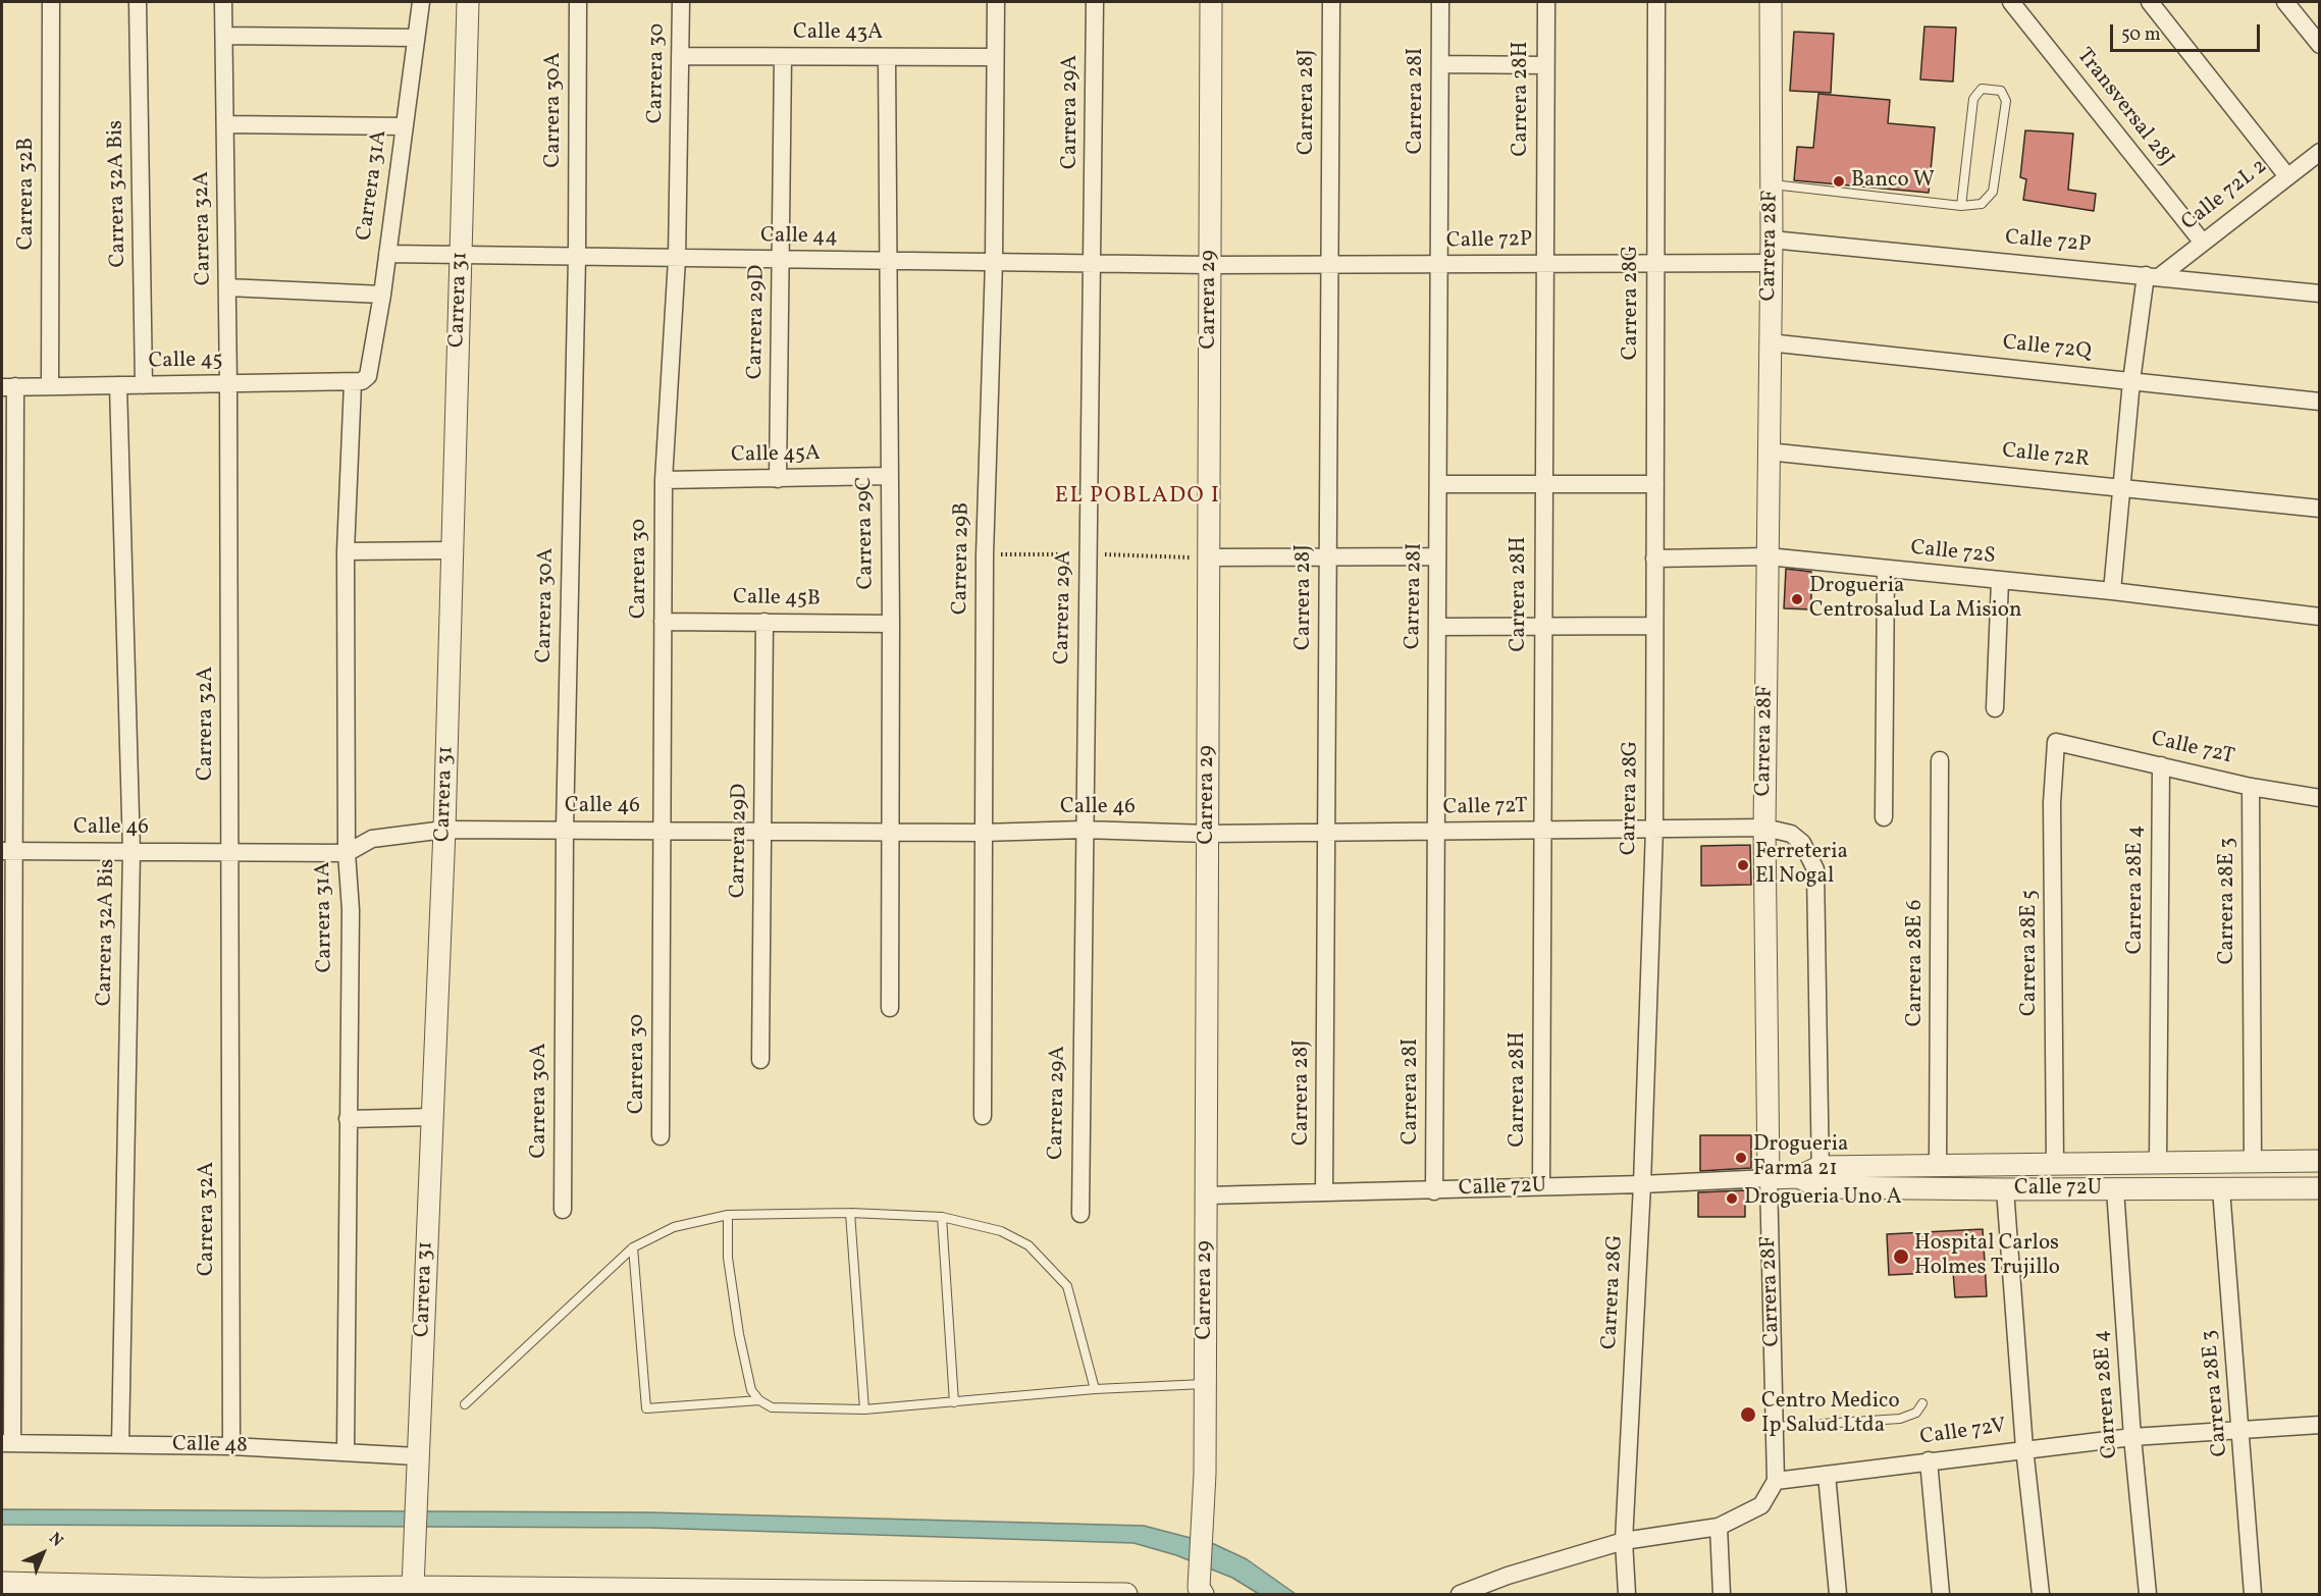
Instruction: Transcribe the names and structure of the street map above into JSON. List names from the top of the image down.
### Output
{
  "streets": {
    "street": [
      "Calle 43A",
      "Carrera 30",
      "Carrera 28H",
      "Carrera 28I",
      "Carrera 28J",
      "Transversal 28J",
      "Carrera 30A",
      "Carrera 29A",
      "Carrera 31A",
      "Carrera 32B",
      "Carrera 32A Bis",
      "Calle 72L 2",
      "Carrera 32A",
      "Calle 44",
      "Calle 72P",
      "Carrera 28F",
      "Carrera 31",
      "Carrera 29",
      "Carrera 28G",
      "Carrera 29D",
      "Calle 72Q",
      "Calle 45",
      "Calle 45A",
      "Calle 72R",
      "Carrera 29C",
      "Calle 72S",
      "Carrera 29B",
      "Calle 45B",
      "Calle 72T",
      "Calle 46",
      "Carrera 28E 4",
      "Carrera 28E 3",
      "Carrera 28E 5",
      "Carrera 28E 6",
      "Calle 72U",
      "Calle 72V",
      "Calle 48"
    ]
  },
  "crossings": [
    ["Calle 43A", "Carrera 30"],
    ["Calle 43A", "Carrera 29D"],
    ["Calle 43A", "Carrera 29C"],
    ["Calle 43A", "Carrera 29B"],
    ["Carrera 30", "Calle 44"],
    ["Carrera 30", "Calle 45A"],
    ["Carrera 30", "Calle 45B"],
    ["Carrera 30", "Calle 46"],
    ["Carrera 28H", "Calle 72P"],
    ["Carrera 28H", "Calle 72T"],
    ["Carrera 28H", "Calle 72U"],
    ["Carrera 28I", "Calle 72P"],
    ["Carrera 28I", "Calle 72T"],
    ["Carrera 28I", "Calle 72U"],
    ["Carrera 28J", "Calle 72P"],
    ["Carrera 28J", "Calle 72T"],
    ["Carrera 28J", "Calle 72U"],
    ["Transversal 28J", "Calle 72L 2"],
    ["Carrera 30A", "Calle 44"],
    ["Carrera 30A", "Calle 46"],
    ["Carrera 29A", "Calle 44"],
    ["Carrera 29A", "Calle 46"],
    ["Carrera 31A", "Calle 44"],
    ["Carrera 31A", "Calle 45"],
    ["Carrera 31A", "Calle 46"],
    ["Carrera 31A", "Calle 48"],
    ["Carrera 32B", "Calle 45"],
    ["Carrera 32A Bis", "Calle 45"],
    ["Carrera 32A Bis", "Calle 46"],
    ["Carrera 32A Bis", "Calle 48"],
    ["Calle 72L 2", "Calle 72P"],
    ["Carrera 32A", "Calle 45"],
    ["Carrera 32A", "Calle 46"],
    ["Carrera 32A", "Calle 48"],
    ["Calle 44", "Calle 72P"],
    ["Calle 44", "Carrera 31"],
    ["Calle 44", "Carrera 29"],
    ["Calle 44", "Carrera 29D"],
    ["Calle 44", "Carrera 29C"],
    ["Calle 44", "Carrera 29B"],
    ["Calle 72P", "Carrera 28F"],
    ["Calle 72P", "Carrera 29"],
    ["Calle 72P", "Carrera 28G"],
    ["Carrera 28F", "Calle 72Q"],
    ["Carrera 28F", "Calle 72R"],
    ["Carrera 28F", "Calle 72S"],
    ["Carrera 28F", "Calle 72T"],
    ["Carrera 28F", "Calle 72U"],
    ["Carrera 28F", "Calle 72V"],
    ["Carrera 31", "Calle 46"],
    ["Carrera 31", "Calle 48"],
    ["Carrera 29", "Calle 72T"],
    ["Carrera 29", "Calle 46"],
    ["Carrera 29", "Calle 72U"],
    ["Carrera 28G", "Calle 72S"],
    ["Carrera 28G", "Calle 72T"],
    ["Carrera 28G", "Calle 72U"],
    ["Carrera 29D", "Calle 45A"],
    ["Carrera 29D", "Calle 45B"],
    ["Carrera 29D", "Calle 46"],
    ["Calle 45A", "Carrera 29C"],
    ["Carrera 29C", "Calle 45B"],
    ["Carrera 29C", "Calle 46"],
    ["Carrera 29B", "Calle 46"],
    ["Calle 72T", "Calle 46"],
    ["Calle 72T", "Carrera 28E 4"],
    ["Calle 72T", "Carrera 28E 3"],
    ["Calle 72T", "Carrera 28E 5"],
    ["Calle 72T", "Calle 72U"],
    ["Carrera 28E 4", "Calle 72U"],
    ["Carrera 28E 4", "Calle 72V"],
    ["Carrera 28E 3", "Calle 72U"],
    ["Carrera 28E 3", "Calle 72V"],
    ["Carrera 28E 5", "Calle 72U"],
    ["Carrera 28E 6", "Calle 72U"]
  ],
  "districts": ["EL POBLADO I"],
  "places": [
    "Banco W",
    "Drogueria Centrosalud La Mision",
    "Ferreteria El Nogal",
    "Drogueria Farma 21",
    "Drogueria Uno A",
    "Hospital Carlos Holmes Trujillo",
    "Centro Medico Ip Salud Ltda"
  ],
  "scale_bar": "50 m",
  "north": "top right"
}
